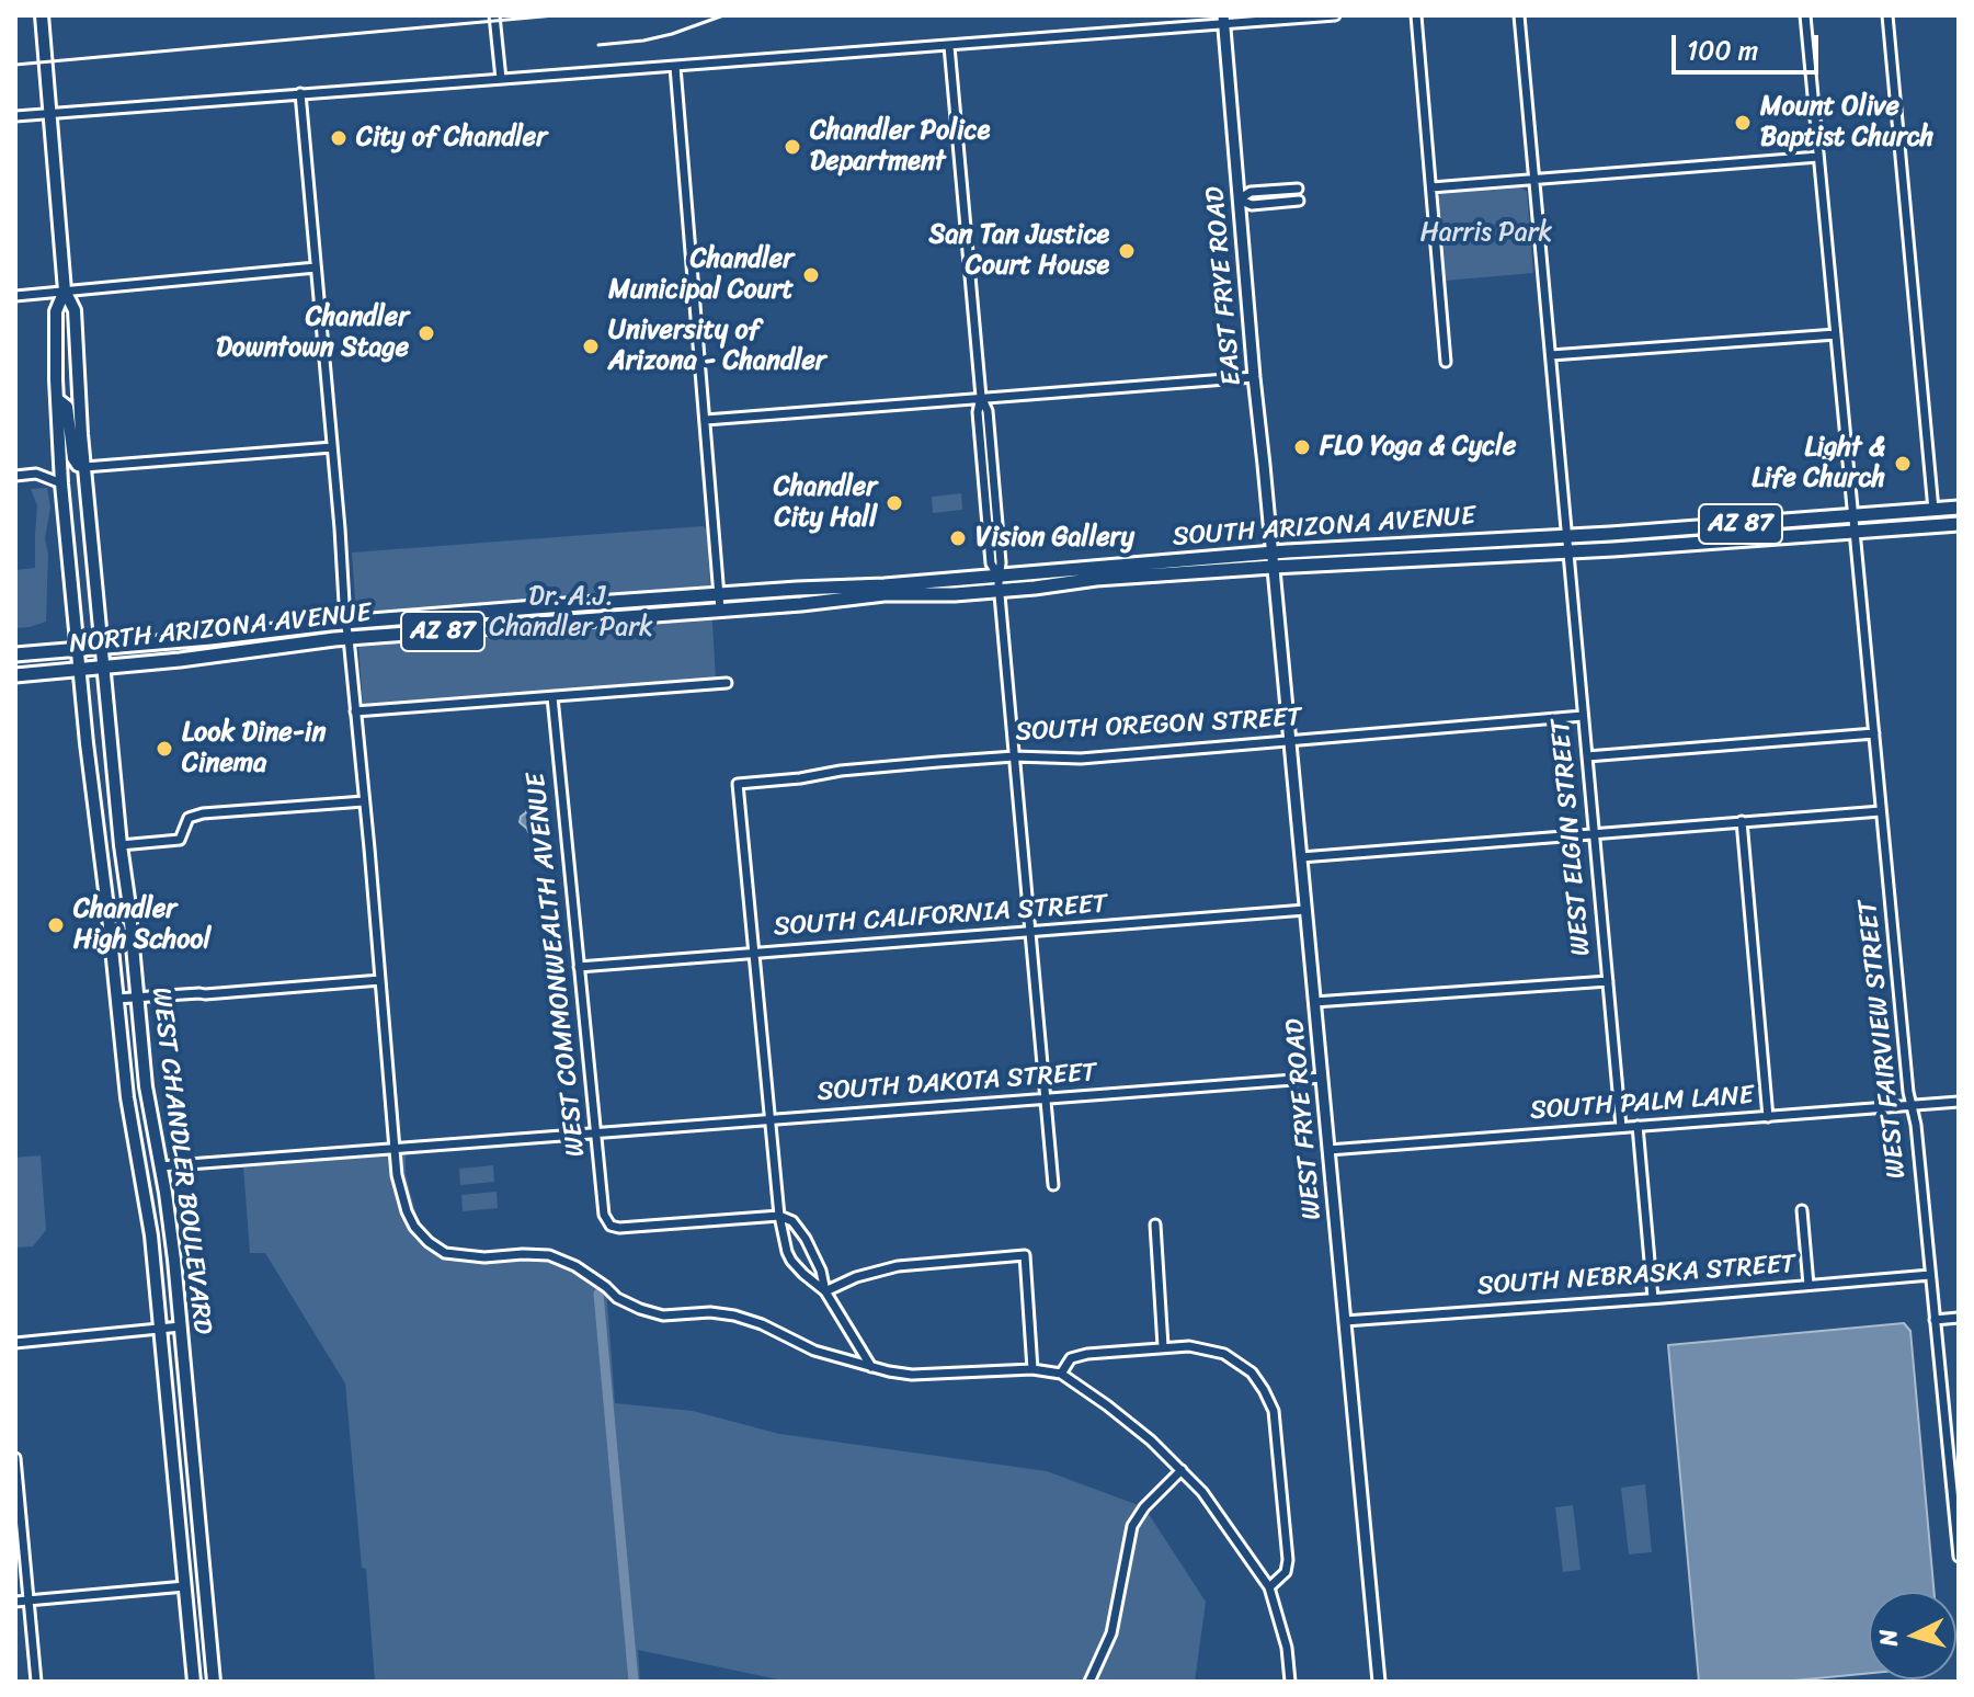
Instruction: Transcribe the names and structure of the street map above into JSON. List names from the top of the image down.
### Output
{
  "streets": {
    "main road": [
      "AZ 87",
      "SOUTH ARIZONA AVENUE",
      "NORTH ARIZONA AVENUE",
      "WEST CHANDLER BOULEVARD"
    ],
    "street": [
      "EAST FRYE ROAD",
      "SOUTH OREGON STREET",
      "WEST ELGIN STREET",
      "SOUTH CALIFORNIA STREET",
      "WEST COMMONWEALTH AVENUE",
      "WEST FAIRVIEW STREET",
      "SOUTH DAKOTA STREET",
      "SOUTH PALM LANE",
      "WEST FRYE ROAD",
      "SOUTH NEBRASKA STREET"
    ]
  },
  "crossings": [
    ["EAST FRYE ROAD", "SOUTH ARIZONA AVENUE"],
    ["EAST FRYE ROAD", "WEST FRYE ROAD"],
    ["SOUTH ARIZONA AVENUE", "NORTH ARIZONA AVENUE"],
    ["SOUTH ARIZONA AVENUE", "WEST ELGIN STREET"],
    ["SOUTH ARIZONA AVENUE", "WEST FAIRVIEW STREET"],
    ["SOUTH ARIZONA AVENUE", "WEST FRYE ROAD"],
    ["NORTH ARIZONA AVENUE", "WEST CHANDLER BOULEVARD"],
    ["SOUTH OREGON STREET", "WEST ELGIN STREET"],
    ["SOUTH OREGON STREET", "SOUTH CALIFORNIA STREET"],
    ["SOUTH OREGON STREET", "WEST FRYE ROAD"],
    ["WEST ELGIN STREET", "SOUTH PALM LANE"],
    ["SOUTH CALIFORNIA STREET", "WEST COMMONWEALTH AVENUE"],
    ["SOUTH CALIFORNIA STREET", "WEST FRYE ROAD"],
    ["WEST COMMONWEALTH AVENUE", "SOUTH DAKOTA STREET"],
    ["WEST FAIRVIEW STREET", "SOUTH PALM LANE"],
    ["WEST FAIRVIEW STREET", "SOUTH NEBRASKA STREET"],
    ["SOUTH DAKOTA STREET", "WEST FRYE ROAD"],
    ["SOUTH DAKOTA STREET", "WEST CHANDLER BOULEVARD"],
    ["SOUTH PALM LANE", "WEST FRYE ROAD"],
    ["WEST FRYE ROAD", "SOUTH NEBRASKA STREET"]
  ],
  "parks": ["Harris Park", "Dr. A.J. Chandler Park"],
  "places": [
    "Mount Olive Baptist Church",
    "City of Chandler",
    "Chandler Police Department",
    "San Tan Justice Court House",
    "Chandler Municipal Court",
    "Chandler Downtown Stage",
    "University of Arizona - Chandler",
    "FLO Yoga & Cycle",
    "Light & Life Church",
    "Chandler City Hall",
    "Vision Gallery",
    "Look Dine-in Cinema",
    "Chandler High School"
  ],
  "scale_bar": "100 m",
  "north": "left"
}
